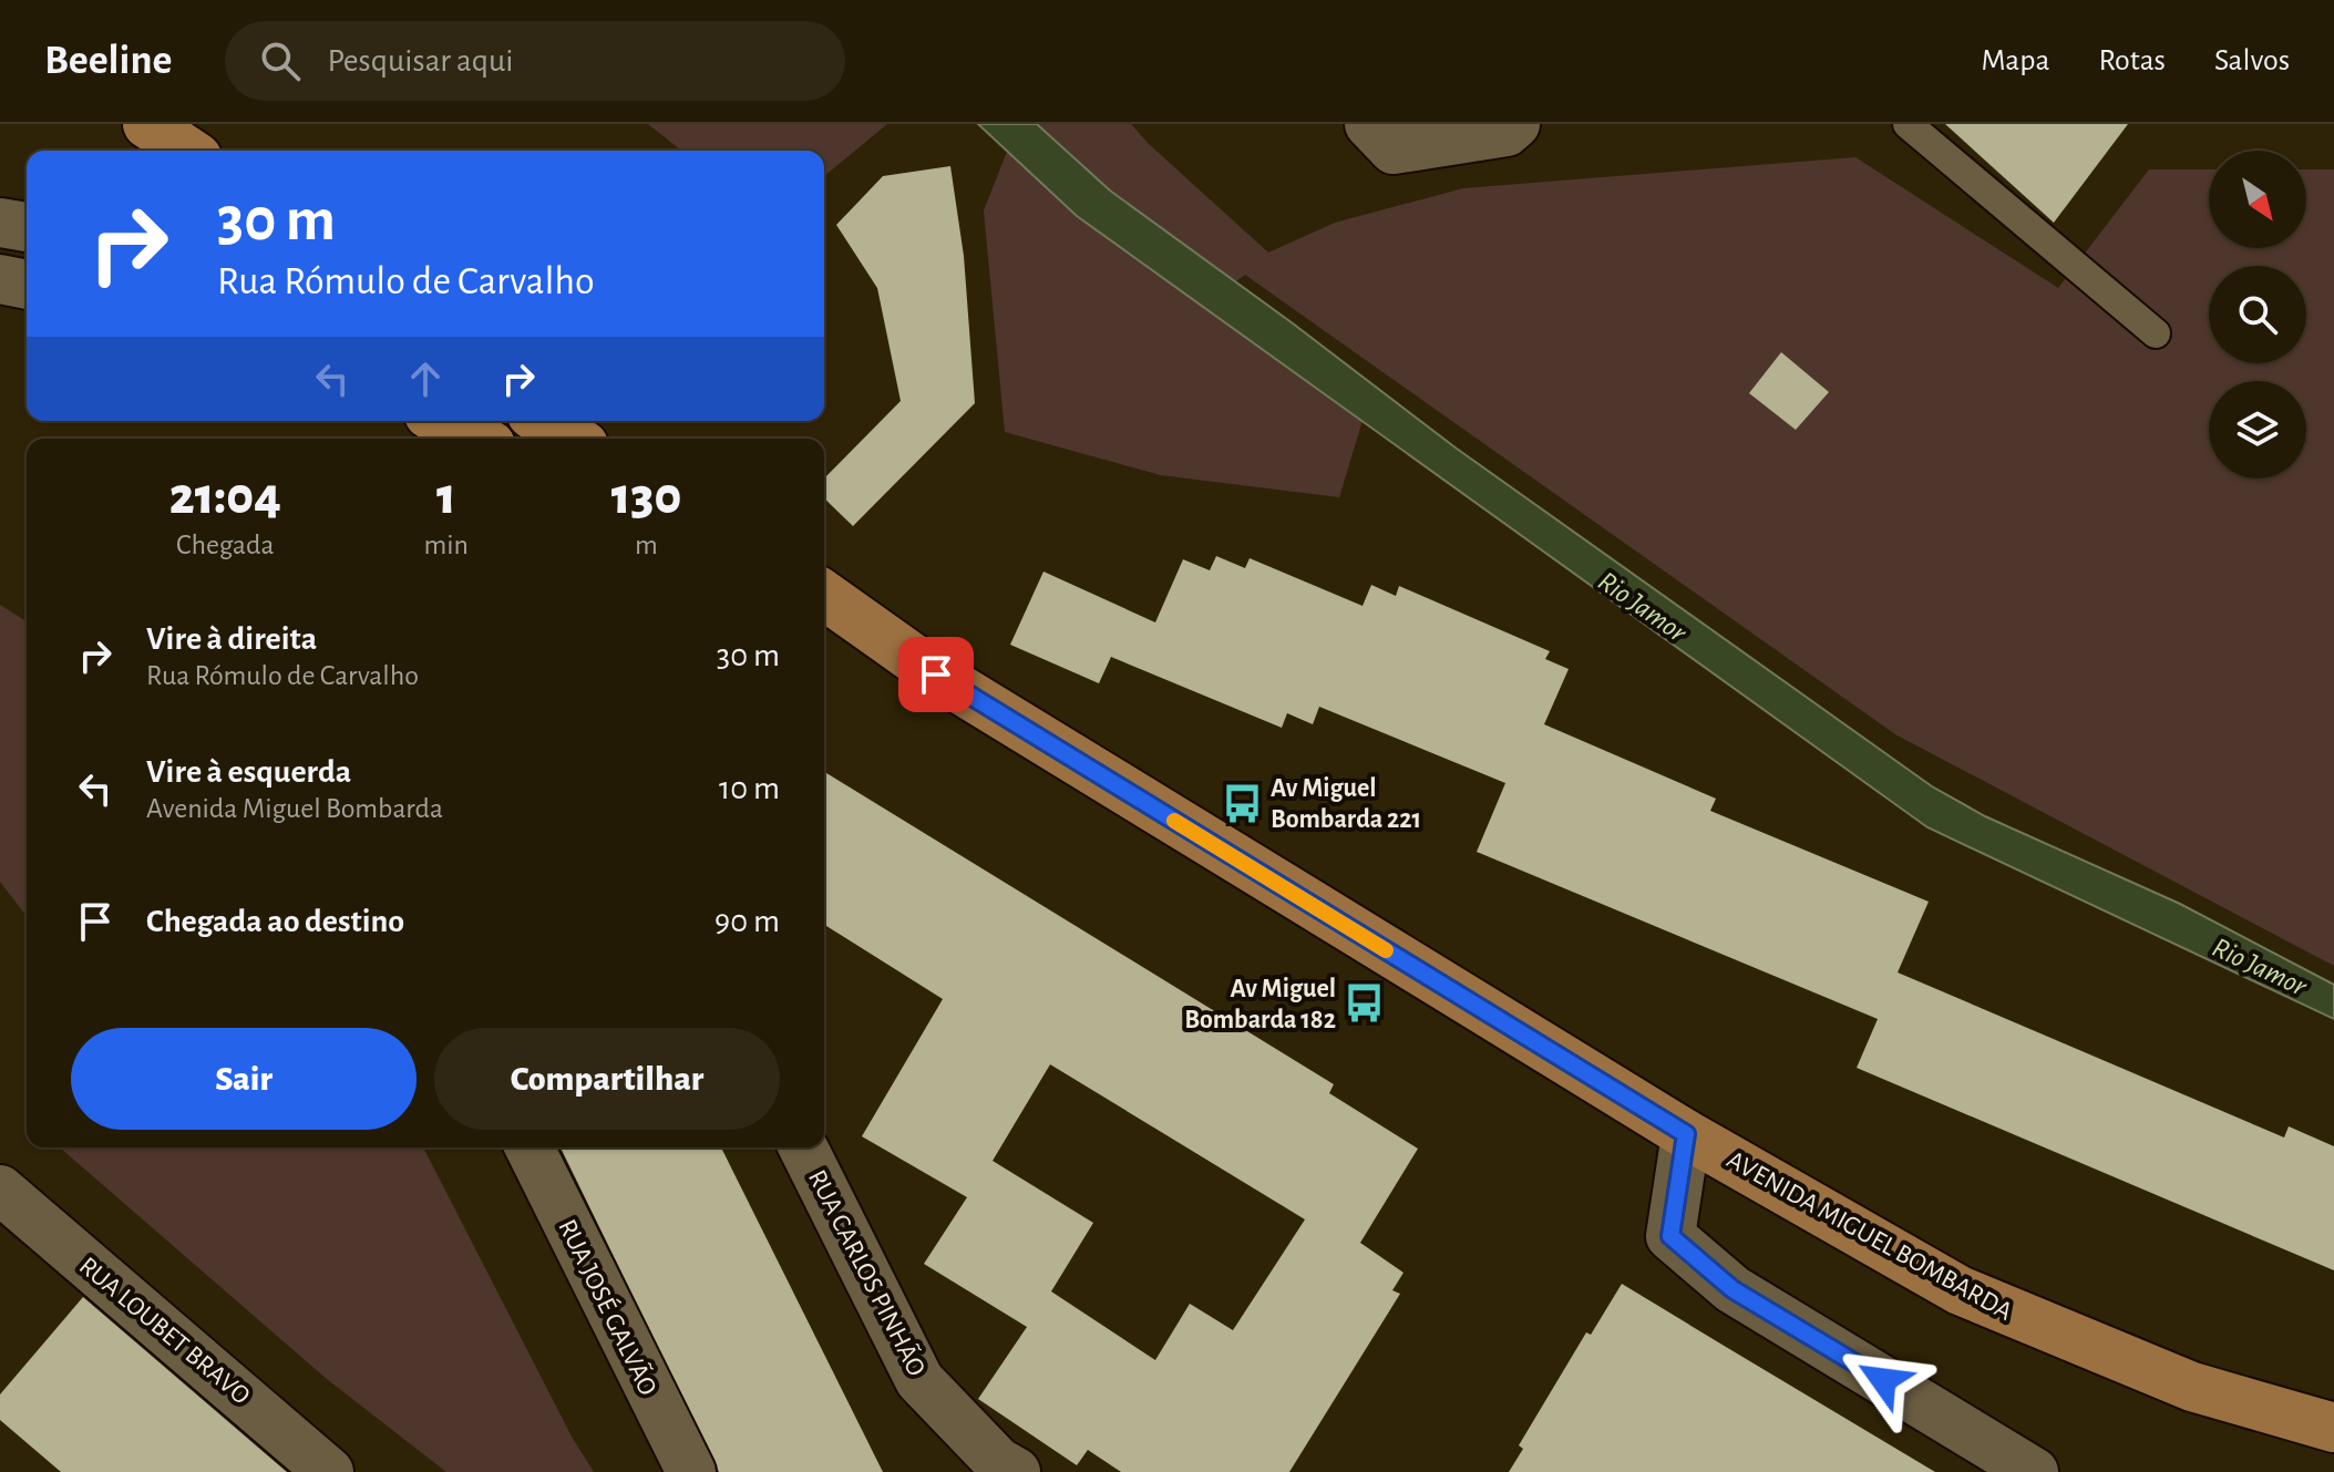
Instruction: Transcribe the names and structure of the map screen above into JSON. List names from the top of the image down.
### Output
{
  "streets": {
    "main road": ["AVENIDA MIGUEL BOMBARDA"],
    "street": ["RUA CARLOS PINHÃO", "RUA JOSÉ GALVÃO", "RUA LOUBET BRAVO"]
  },
  "water": ["Rio Jamor"],
  "places": {
    "bus stop": ["Av Miguel Bombarda 221", "Av Miguel Bombarda 182"]
  },
  "north": "bottom right",
  "page": {
    "header": "Beeline",
    "search": "Pesquisar aqui",
    "nav": ["Mapa", "Rotas", "Salvos"],
    "turn": ["30 m", "Rua Rómulo de Carvalho"],
    "eta": [
      "21:04",
      "Chegada",
      "1",
      "min",
      "130",
      "m"
    ],
    "list": [
      {
        "name": "Vire à direita",
        "note": "Rua Rómulo de Carvalho",
        "value": "30 m"
      },
      {
        "name": "Vire à esquerda",
        "note": "Avenida Miguel Bombarda",
        "value": "10 m"
      },
      {
        "name": "Chegada ao destino",
        "value": "90 m"
      }
    ],
    "buttons": ["Sair", "Compartilhar"]
  }
}
